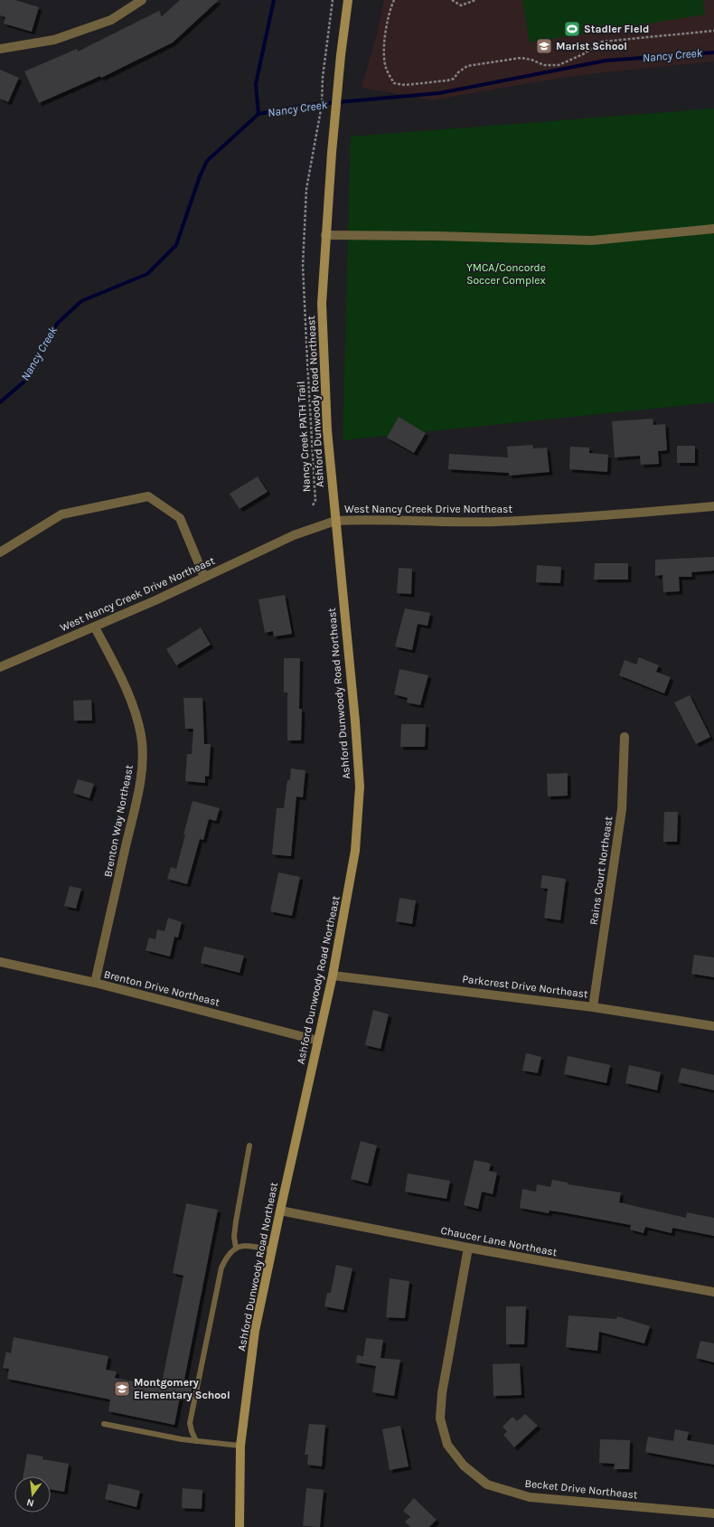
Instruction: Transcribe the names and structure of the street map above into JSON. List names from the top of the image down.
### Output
{
  "streets": {
    "main road": ["Ashford Dunwoody Road Northeast"],
    "street": [
      "West Nancy Creek Drive Northeast",
      "Brenton Way Northeast",
      "Rains Court Northeast",
      "Parkcrest Drive Northeast",
      "Brenton Drive Northeast",
      "Chaucer Lane Northeast",
      "Becket Drive Northeast"
    ],
    "path": ["Nancy Creek PATH Trail"]
  },
  "crossings": [
    ["Ashford Dunwoody Road Northeast", "West Nancy Creek Drive Northeast"],
    ["Ashford Dunwoody Road Northeast", "Parkcrest Drive Northeast"],
    ["Ashford Dunwoody Road Northeast", "Brenton Drive Northeast"],
    ["Ashford Dunwoody Road Northeast", "Chaucer Lane Northeast"],
    ["West Nancy Creek Drive Northeast", "Brenton Way Northeast"],
    ["Brenton Way Northeast", "Brenton Drive Northeast"],
    ["Rains Court Northeast", "Parkcrest Drive Northeast"],
    ["Chaucer Lane Northeast", "Becket Drive Northeast"]
  ],
  "water": ["Nancy Creek"],
  "parks": ["YMCA/Concorde Soccer Complex"],
  "places": {
    "sports": ["Stadler Field"],
    "school or university": ["Marist School", "Montgomery Elementary School"]
  },
  "north": "bottom"
}
